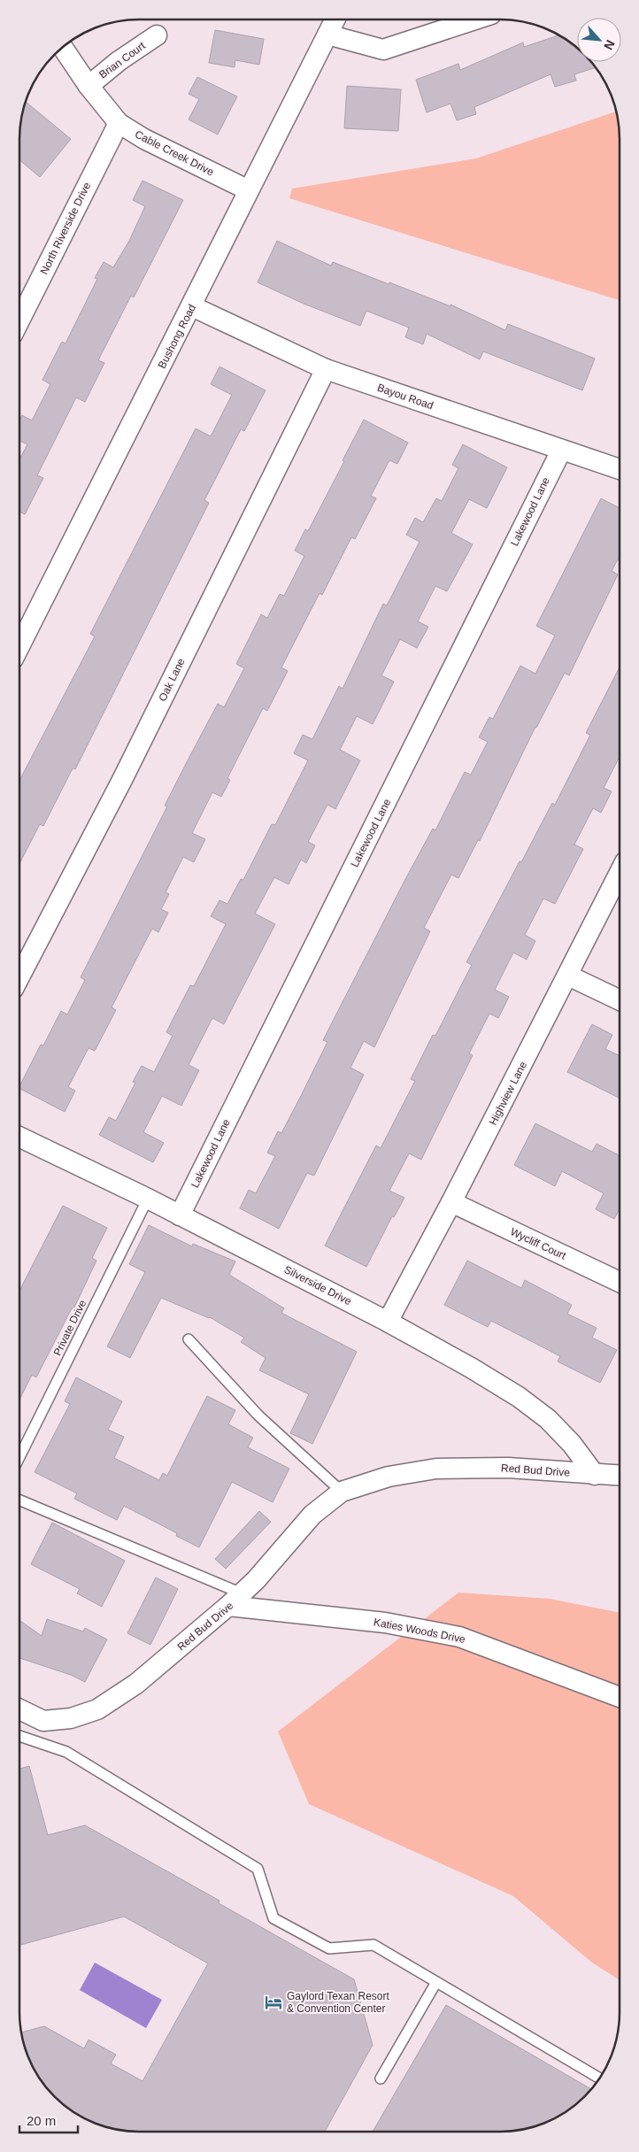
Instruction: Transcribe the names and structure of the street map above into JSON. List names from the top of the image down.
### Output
{
  "streets": {
    "street": [
      "Brian Court",
      "Cable Creek Drive",
      "North Riverside Drive",
      "Bushong Road",
      "Bayou Road",
      "Lakewood Lane",
      "Oak Lane",
      "Highview Lane",
      "Wycliff Court",
      "Silverside Drive",
      "Red Bud Drive",
      "Katies Woods Drive"
    ],
    "lane": ["Private Drive"]
  },
  "crossings": [
    ["Brian Court", "Cable Creek Drive"],
    ["Cable Creek Drive", "North Riverside Drive"],
    ["Cable Creek Drive", "Bushong Road"],
    ["Bushong Road", "Bayou Road"],
    ["Bayou Road", "Lakewood Lane"],
    ["Bayou Road", "Oak Lane"],
    ["Lakewood Lane", "Silverside Drive"],
    ["Highview Lane", "Wycliff Court"],
    ["Highview Lane", "Silverside Drive"],
    ["Silverside Drive", "Private Drive"],
    ["Silverside Drive", "Red Bud Drive"],
    ["Red Bud Drive", "Katies Woods Drive"]
  ],
  "places": {
    "hotel": ["Gaylord Texan Resort & Convention Center"]
  },
  "scale_bar": "20 m",
  "north": "bottom right"
}
